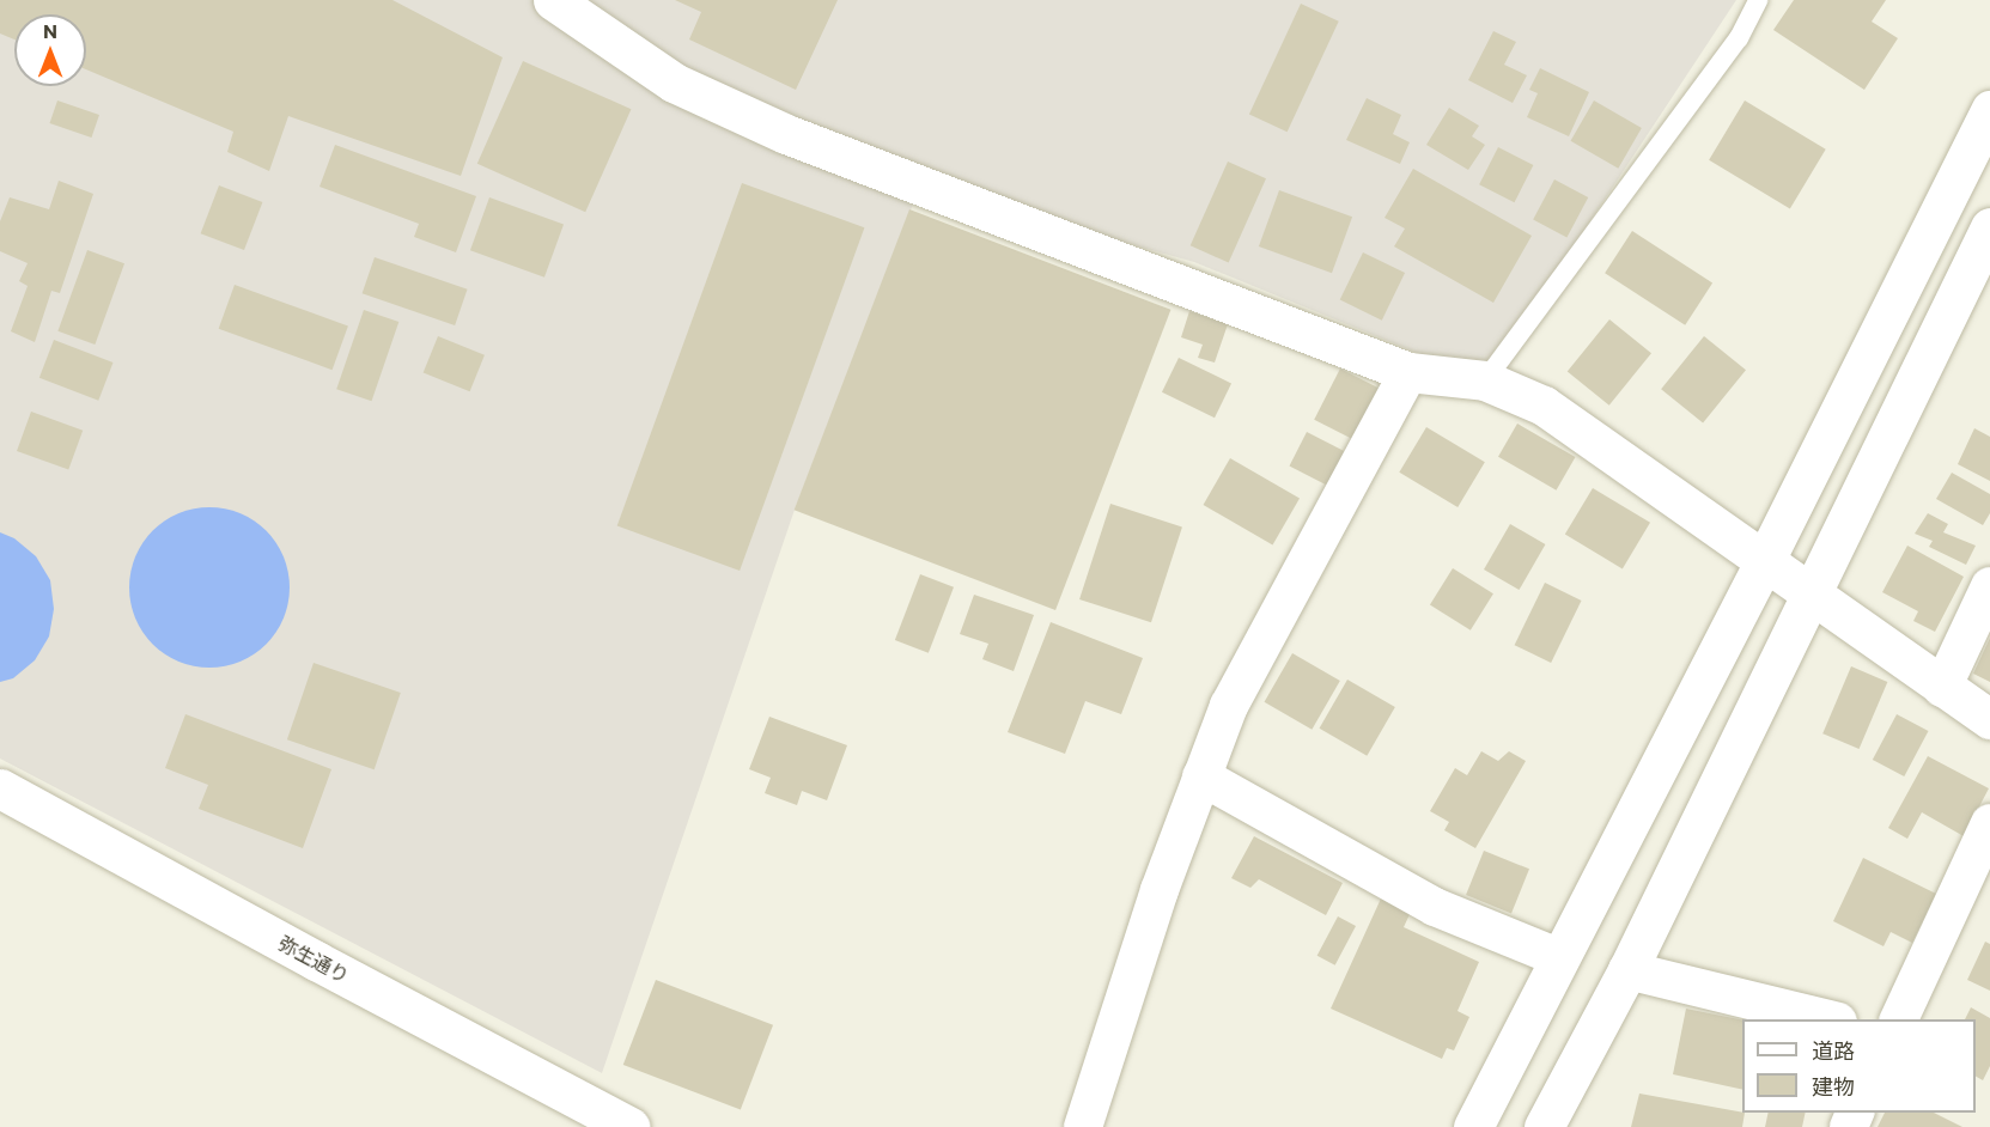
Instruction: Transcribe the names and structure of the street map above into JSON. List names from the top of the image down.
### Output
{
  "streets": {
    "street": ["弥生通り"]
  },
  "legend": ["道路", "建物"],
  "north": "top"
}
